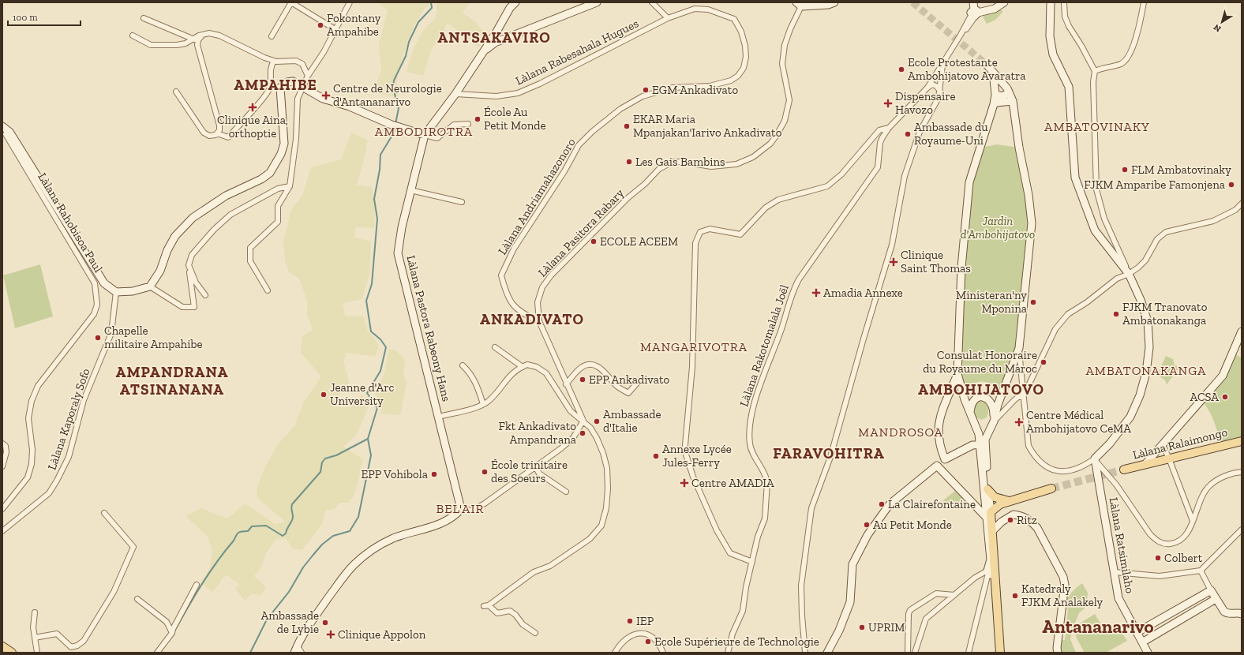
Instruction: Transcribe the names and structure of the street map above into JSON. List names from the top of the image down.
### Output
{
  "streets": {
    "main road": ["Làlana Ralaimongo"],
    "street": [
      "Làlana Rabesahala Hugues",
      "Làlana Andriamahazonoro",
      "Làlana Rahobisoa Paul",
      "Làlana Pasitora Rabary",
      "Làlana Pastora Rabeony Hans",
      "Làlana Rakotomalala Joël",
      "Làlana Kaporaly Sofo",
      "Làlana Ratsimilaho"
    ]
  },
  "crossings": [
    ["Làlana Rabesahala Hugues", "Làlana Andriamahazonoro"],
    ["Làlana Andriamahazonoro", "Làlana Pasitora Rabary"]
  ],
  "districts": [
    "ANTSAKAVIRO",
    "AMPAHIBE",
    "AMBATOVINAKY",
    "AMBODIROTRA",
    "ANKADIVATO",
    "MANGARIVOTRA",
    "AMBATONAKANGA",
    "AMPANDRANA ATSINANANA",
    "AMBOHIJATOVO",
    "MANDROSOA",
    "FARAVOHITRA",
    "BEL'AIR",
    "Antananarivo"
  ],
  "parks": ["Jardin d'Ambohijatovo"],
  "places": {
    "other": [
      "Fokontany Ampahibe",
      "Ecole Protestante Ambohijatovo Avaratra",
      "EGM Ankadivato",
      "École Au Petit Monde",
      "EKAR Maria Mpanjakan'Iarivo Ankadivato",
      "Ambassade du Royaume-Uni",
      "Les Gais Bambins",
      "FLM Ambatovinaky",
      "FJKM Amparibe Famonjena",
      "ECOLE ACEEM",
      "Ministeran'ny Mponina",
      "FJKM Tranovato Ambatonakanga",
      "Chapelle militaire Ampahibe",
      "Consulat Honoraire du Royaume du Maroc",
      "EPP Ankadivato",
      "Jeanne d'Arc University",
      "ACSA",
      "Ambassade d'Italie",
      "Fkt Ankadivato Ampandrana",
      "Annexe Lycée Jules-Ferry",
      "École trinitaire des Soeurs",
      "EPP Vohibola",
      "La Clairefontaine",
      "Ritz",
      "Au Petit Monde",
      "Colbert",
      "Katedraly FJKM Analakely",
      "IEP",
      "Ambassade de Lybie",
      "UPRIM",
      "Ecole Supérieure de Technologie"
    ],
    "health": [
      "Centre de Neurologie d'Antananarivo",
      "Dispensaire Havozo",
      "Clinique Aina, orthoptie",
      "Clinique Saint Thomas",
      "Amadia Annexe",
      "Centre Médical Ambohijatovo CeMA",
      "Centre AMADIA",
      "Clinique Appolon"
    ]
  },
  "scale_bar": "100 m",
  "north": "bottom left"
}
